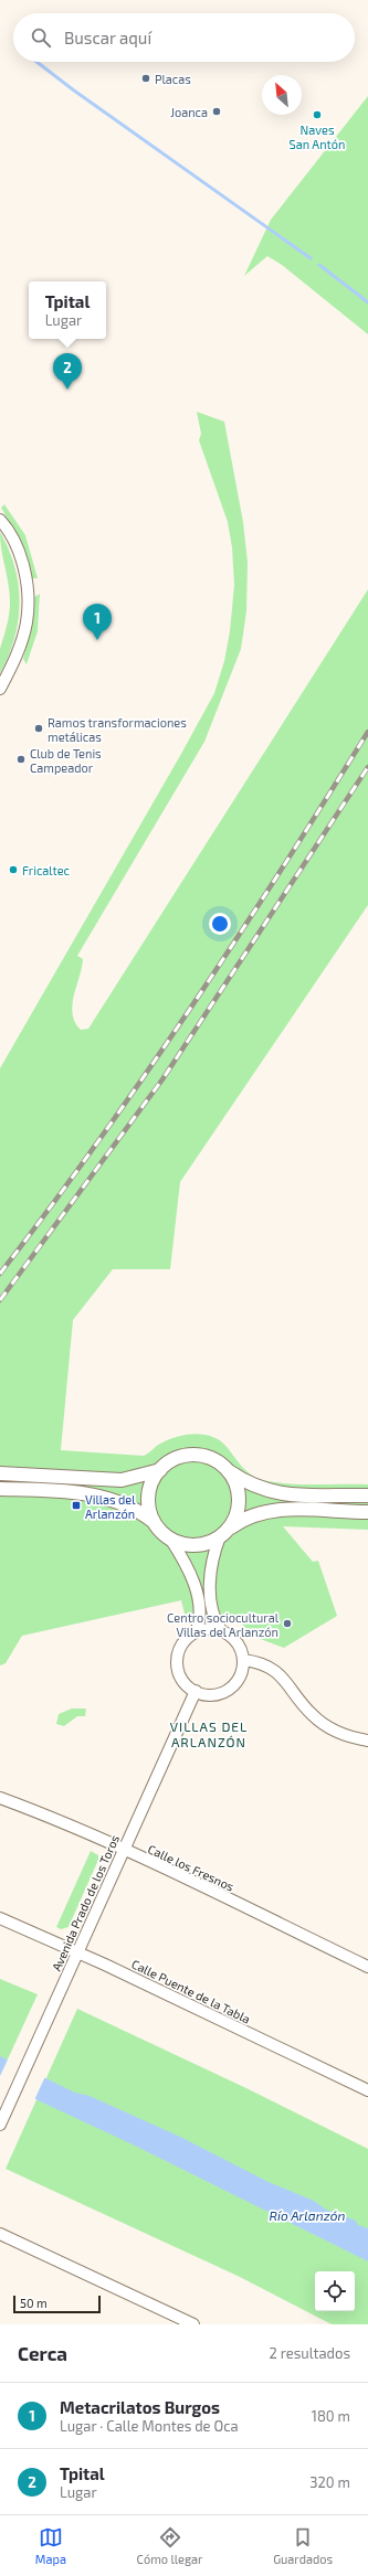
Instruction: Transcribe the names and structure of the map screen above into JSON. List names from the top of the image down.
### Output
{
  "streets": {
    "street": ["Calle los Fresnos", "Avenida Prado de los Toros", "Calle Puente de la Tabla"]
  },
  "crossings": [
    ["Calle los Fresnos", "Avenida Prado de los Toros"],
    ["Avenida Prado de los Toros", "Calle Puente de la Tabla"]
  ],
  "districts": ["VILLAS DEL ARLANZÓN"],
  "water": ["Río Arlanzón"],
  "places": {
    "other": [
      "Placas",
      "Joanca",
      "Naves San Antón",
      "Ramos transformaciones metálicas",
      "Club de Tenis Campeador",
      "Fricaltec",
      "Centro sociocultural Villas del Arlanzón"
    ],
    "transit": ["Villas del Arlanzón"]
  },
  "scale_bar": "50 m",
  "north": "top left",
  "page": {
    "search": "Buscar aquí",
    "popup": ["Tpital", "Lugar"],
    "pins": ["2", "1"],
    "scale": "50 m",
    "heading": ["Cerca", "2 resultados"],
    "list": [
      {
        "mark": "1",
        "name": "Metacrilatos Burgos",
        "note": "Lugar · Calle Montes de Oca",
        "value": "180 m"
      },
      {
        "mark": "2",
        "name": "Tpital",
        "note": "Lugar",
        "value": "320 m"
      }
    ],
    "nav": ["Mapa", "Cómo llegar", "Guardados"]
  }
}
